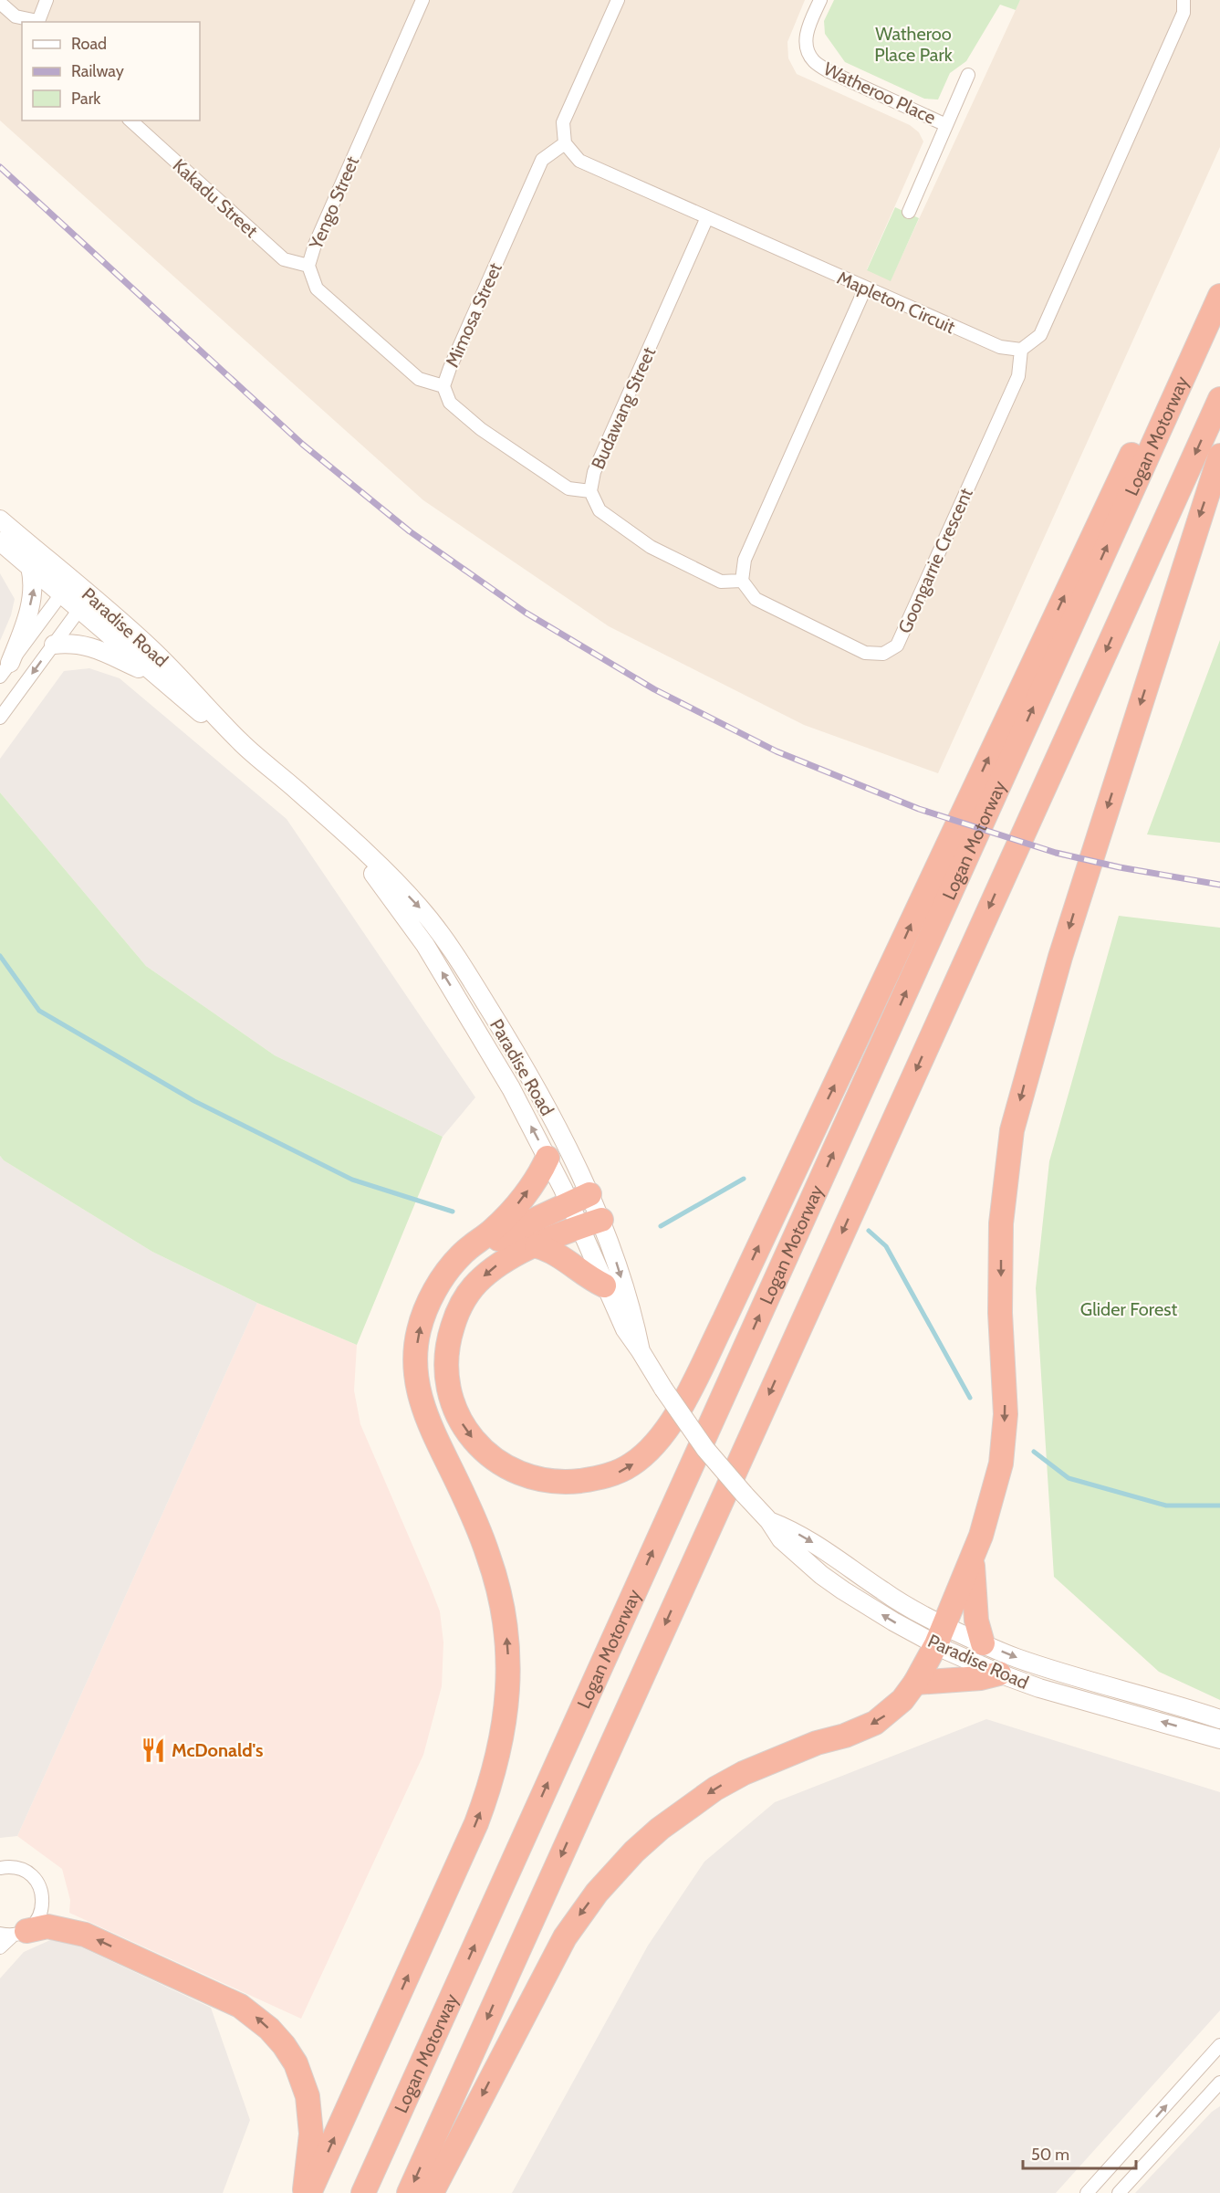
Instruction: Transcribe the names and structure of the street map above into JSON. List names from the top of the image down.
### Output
{
  "streets": {
    "highway": ["Logan Motorway"],
    "street": [
      "Watheroo Place",
      "Kakadu Street",
      "Yengo Street",
      "Mapleton Circuit",
      "Mimosa Street",
      "Budawang Street",
      "Goongarrie Crescent",
      "Paradise Road"
    ]
  },
  "crossings": [
    ["Kakadu Street", "Yengo Street"],
    ["Yengo Street", "Mimosa Street"],
    ["Mapleton Circuit", "Mimosa Street"],
    ["Mapleton Circuit", "Budawang Street"],
    ["Mapleton Circuit", "Goongarrie Crescent"],
    ["Mimosa Street", "Budawang Street"],
    ["Budawang Street", "Goongarrie Crescent"]
  ],
  "parks": ["Watheroo Place Park", "Glider Forest"],
  "places": {
    "restaurant": ["McDonald's"]
  },
  "legend": ["Road", "Railway", "Park"],
  "scale_bar": "50 m"
}
